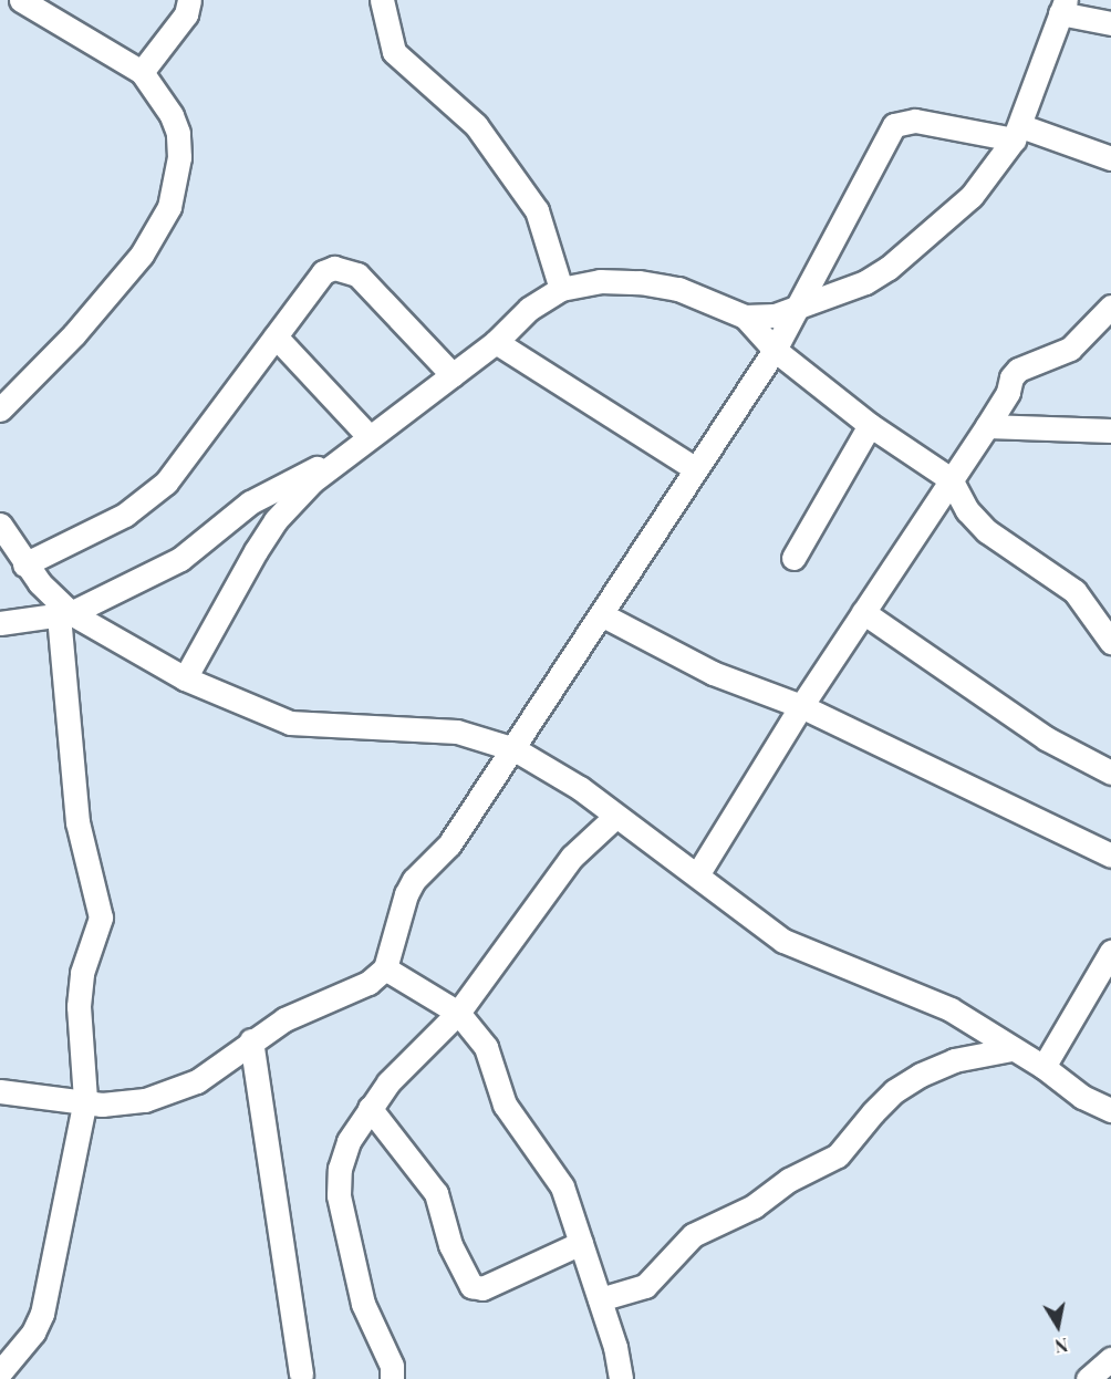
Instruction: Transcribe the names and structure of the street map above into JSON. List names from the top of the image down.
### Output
{
  "north": "bottom"
}
